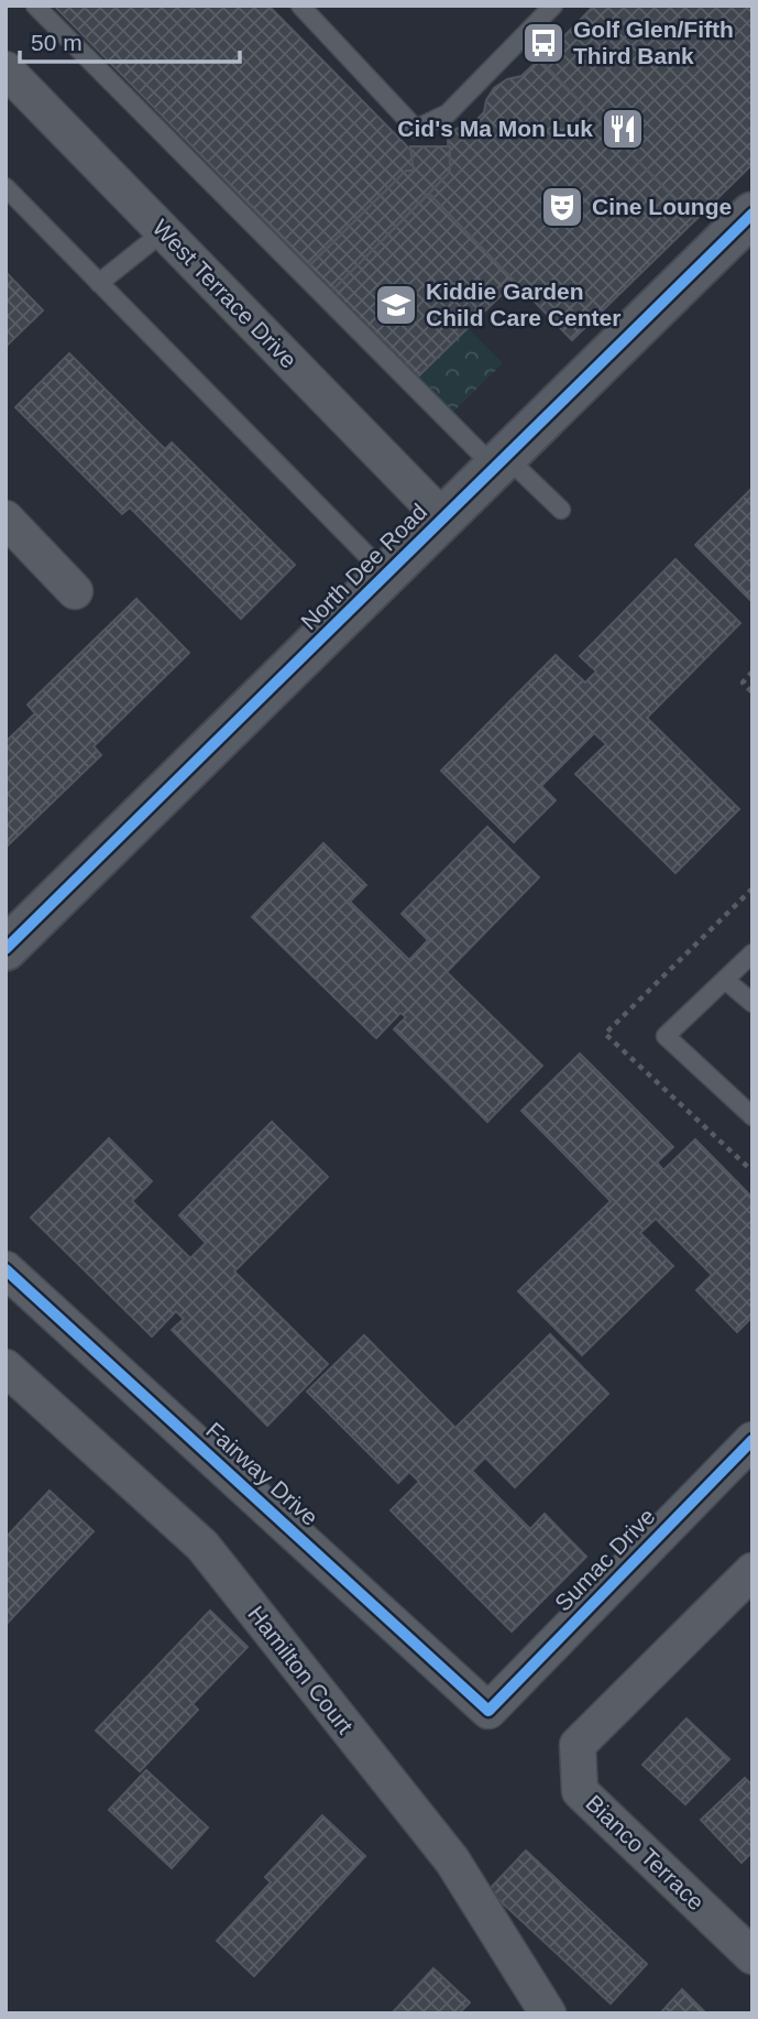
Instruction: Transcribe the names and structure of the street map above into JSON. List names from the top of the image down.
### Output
{
  "streets": {
    "street": [
      "West Terrace Drive",
      "North Dee Road",
      "Fairway Drive",
      "Sumac Drive",
      "Hamilton Court",
      "Bianco Terrace"
    ]
  },
  "crossings": [
    ["West Terrace Drive", "North Dee Road"],
    ["Fairway Drive", "Sumac Drive"]
  ],
  "places": {
    "bus stop": ["Golf Glen/Fifth Third Bank"],
    "restaurant": ["Cid's Ma Mon Luk"],
    "theatre": ["Cine Lounge"],
    "school or university": ["Kiddie Garden Child Care Center"]
  },
  "scale_bar": "50 m"
}
